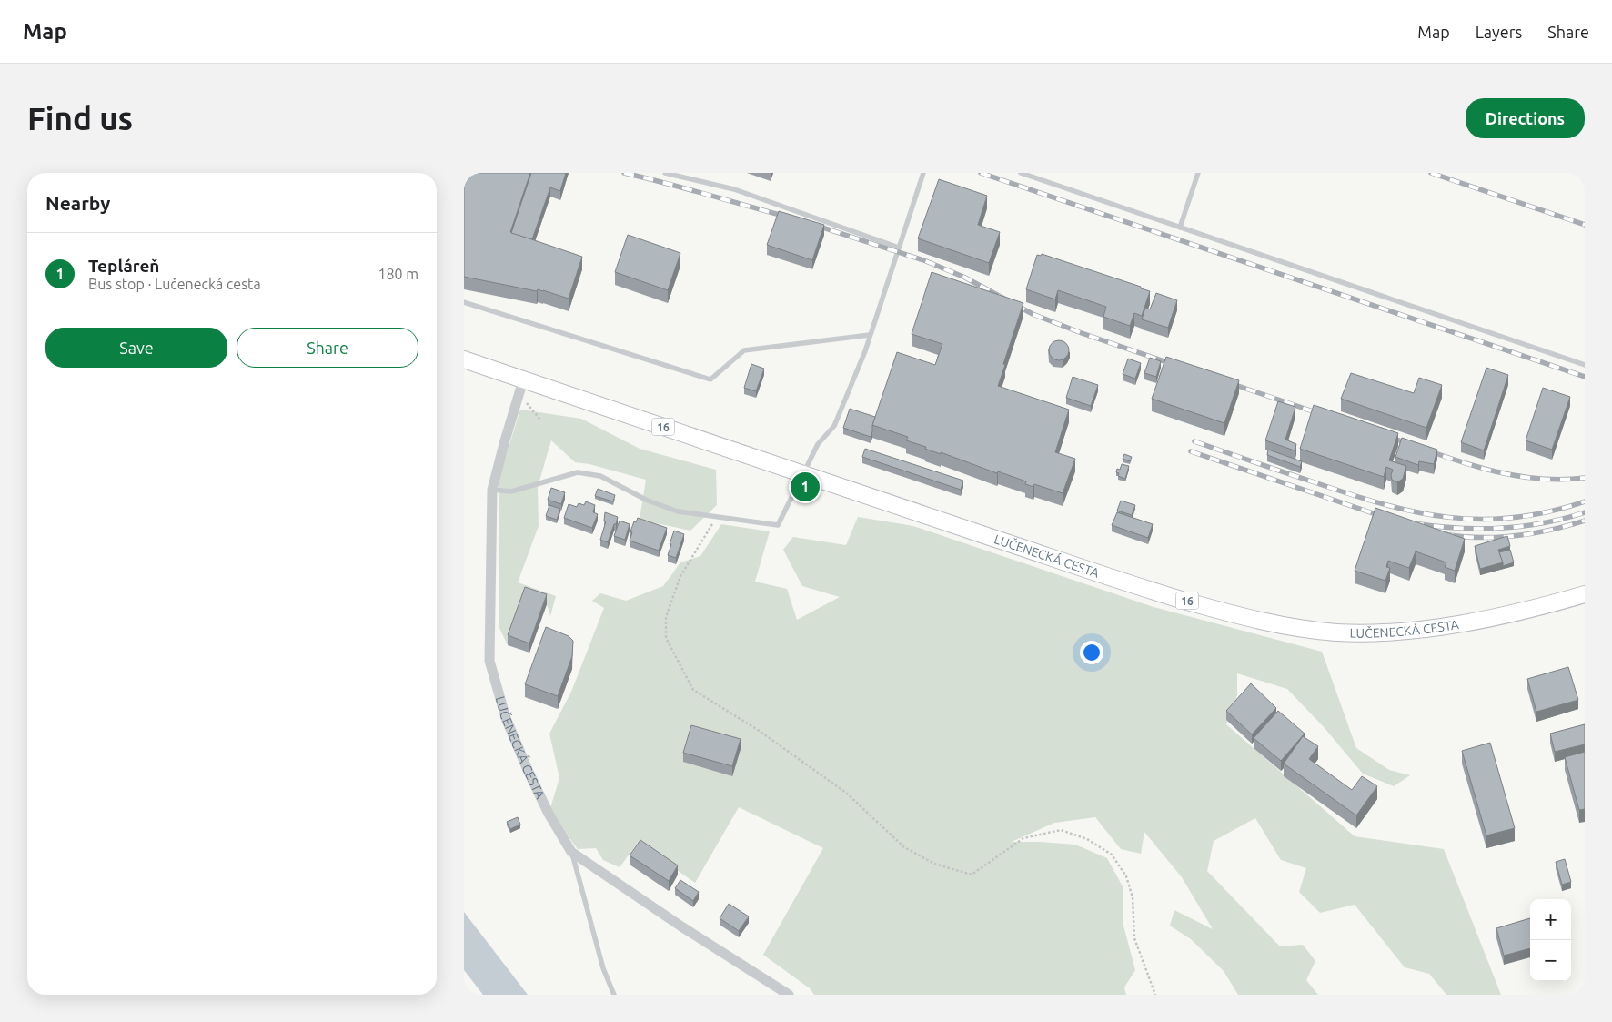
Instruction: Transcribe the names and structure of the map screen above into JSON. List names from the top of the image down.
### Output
{
  "streets": {
    "main road": ["16", "LUČENECKÁ CESTA"]
  },
  "page": {
    "header": "Map",
    "nav": ["Map", "Layers", "Share"],
    "buttons": [
      "Directions",
      ["Save", "Share"]
    ],
    "title": "Find us",
    "heading": "Nearby",
    "list": [
      {
        "mark": "1",
        "name": "Tepláreň",
        "note": "Bus stop · Lučenecká cesta",
        "value": "180 m"
      }
    ],
    "pins": "1",
    "map_buttons": ["+", "−"]
  }
}
